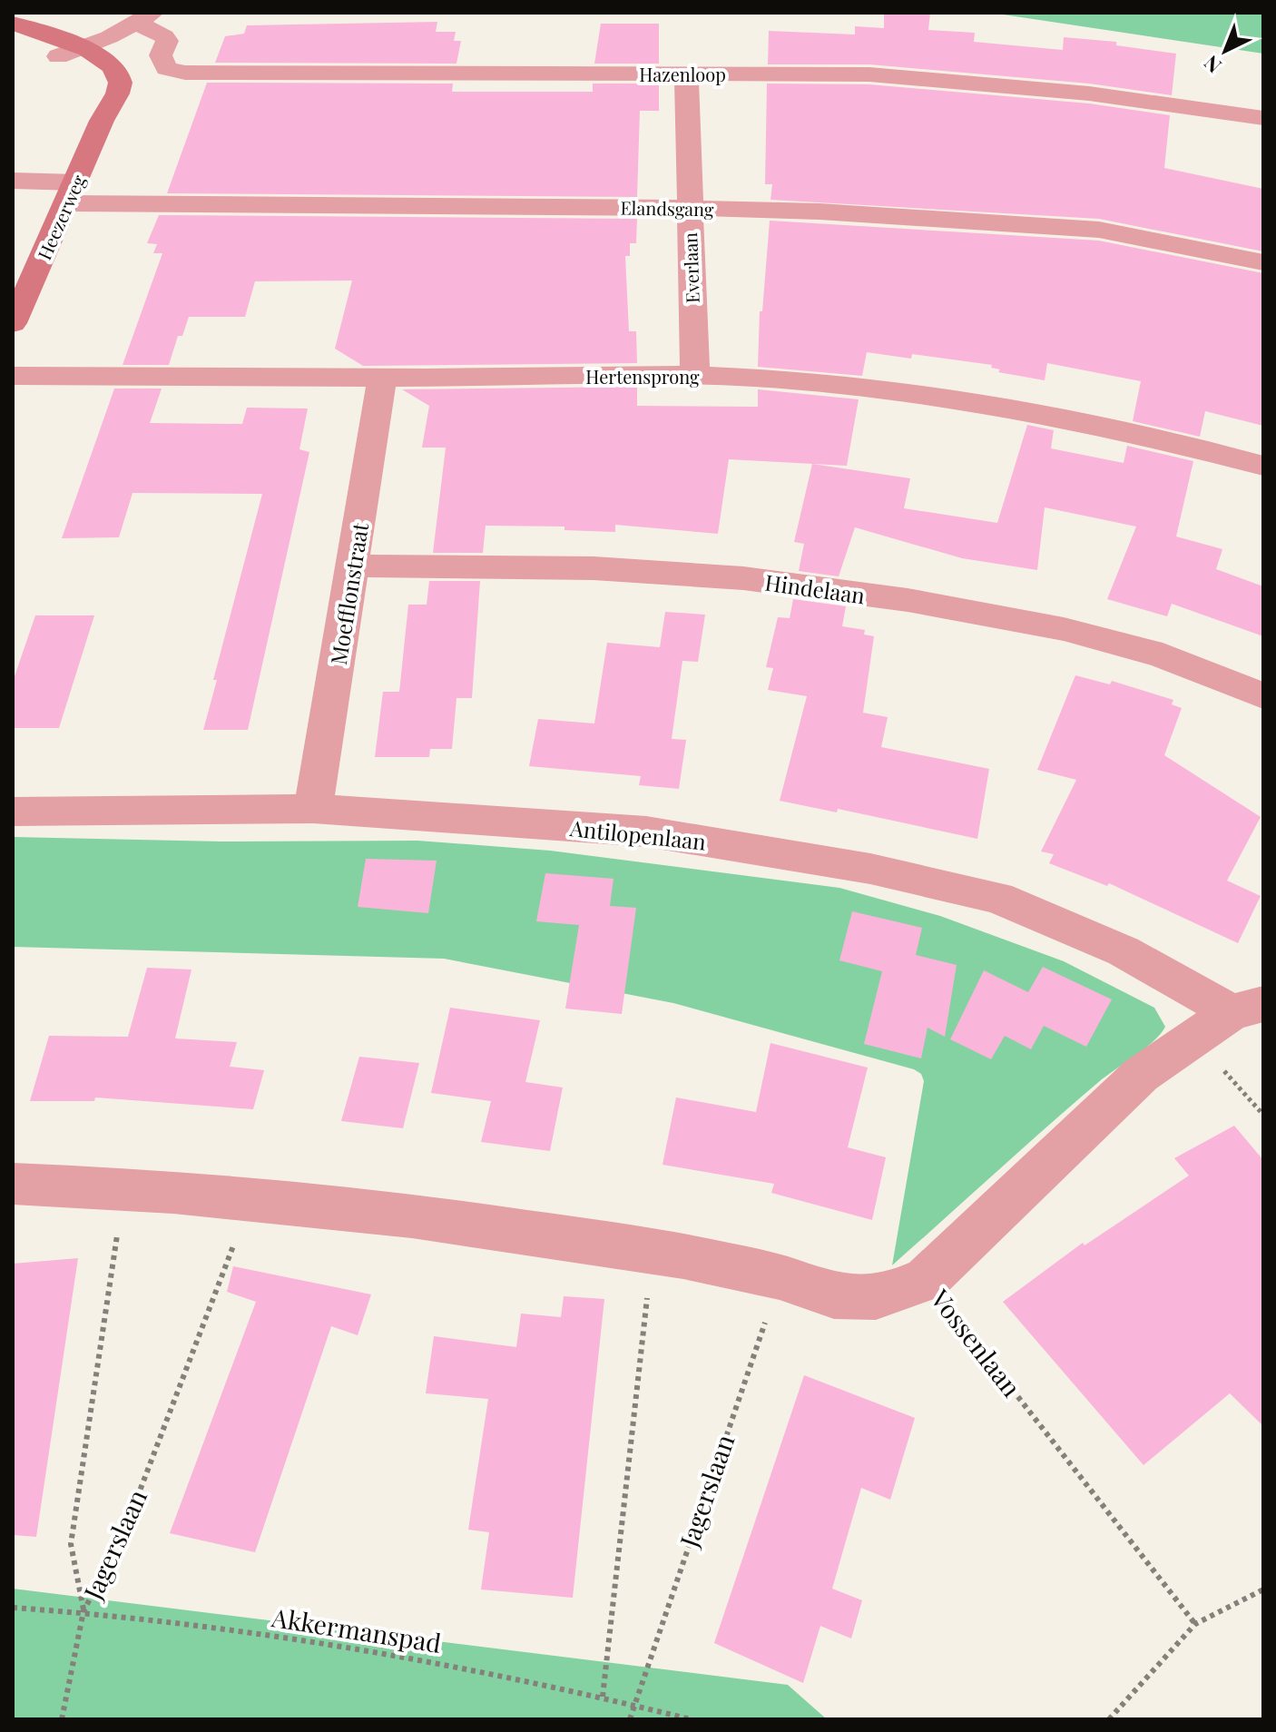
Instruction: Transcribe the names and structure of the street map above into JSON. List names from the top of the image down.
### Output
{
  "streets": {
    "street": [
      "Hazenloop",
      "Elandsgang",
      "Heezerweg",
      "Everlaan",
      "Hertensprong",
      "Hindelaan",
      "Moefflonstraat",
      "Antilopenlaan",
      "Vossenlaan"
    ],
    "path": ["Jagerslaan", "Akkermanspad"]
  },
  "crossings": [
    ["Hazenloop", "Everlaan"],
    ["Elandsgang", "Heezerweg"],
    ["Elandsgang", "Everlaan"],
    ["Everlaan", "Hertensprong"],
    ["Hertensprong", "Moefflonstraat"],
    ["Hindelaan", "Moefflonstraat"],
    ["Moefflonstraat", "Antilopenlaan"],
    ["Antilopenlaan", "Vossenlaan"],
    ["Jagerslaan", "Akkermanspad"]
  ],
  "north": "bottom left"
}
